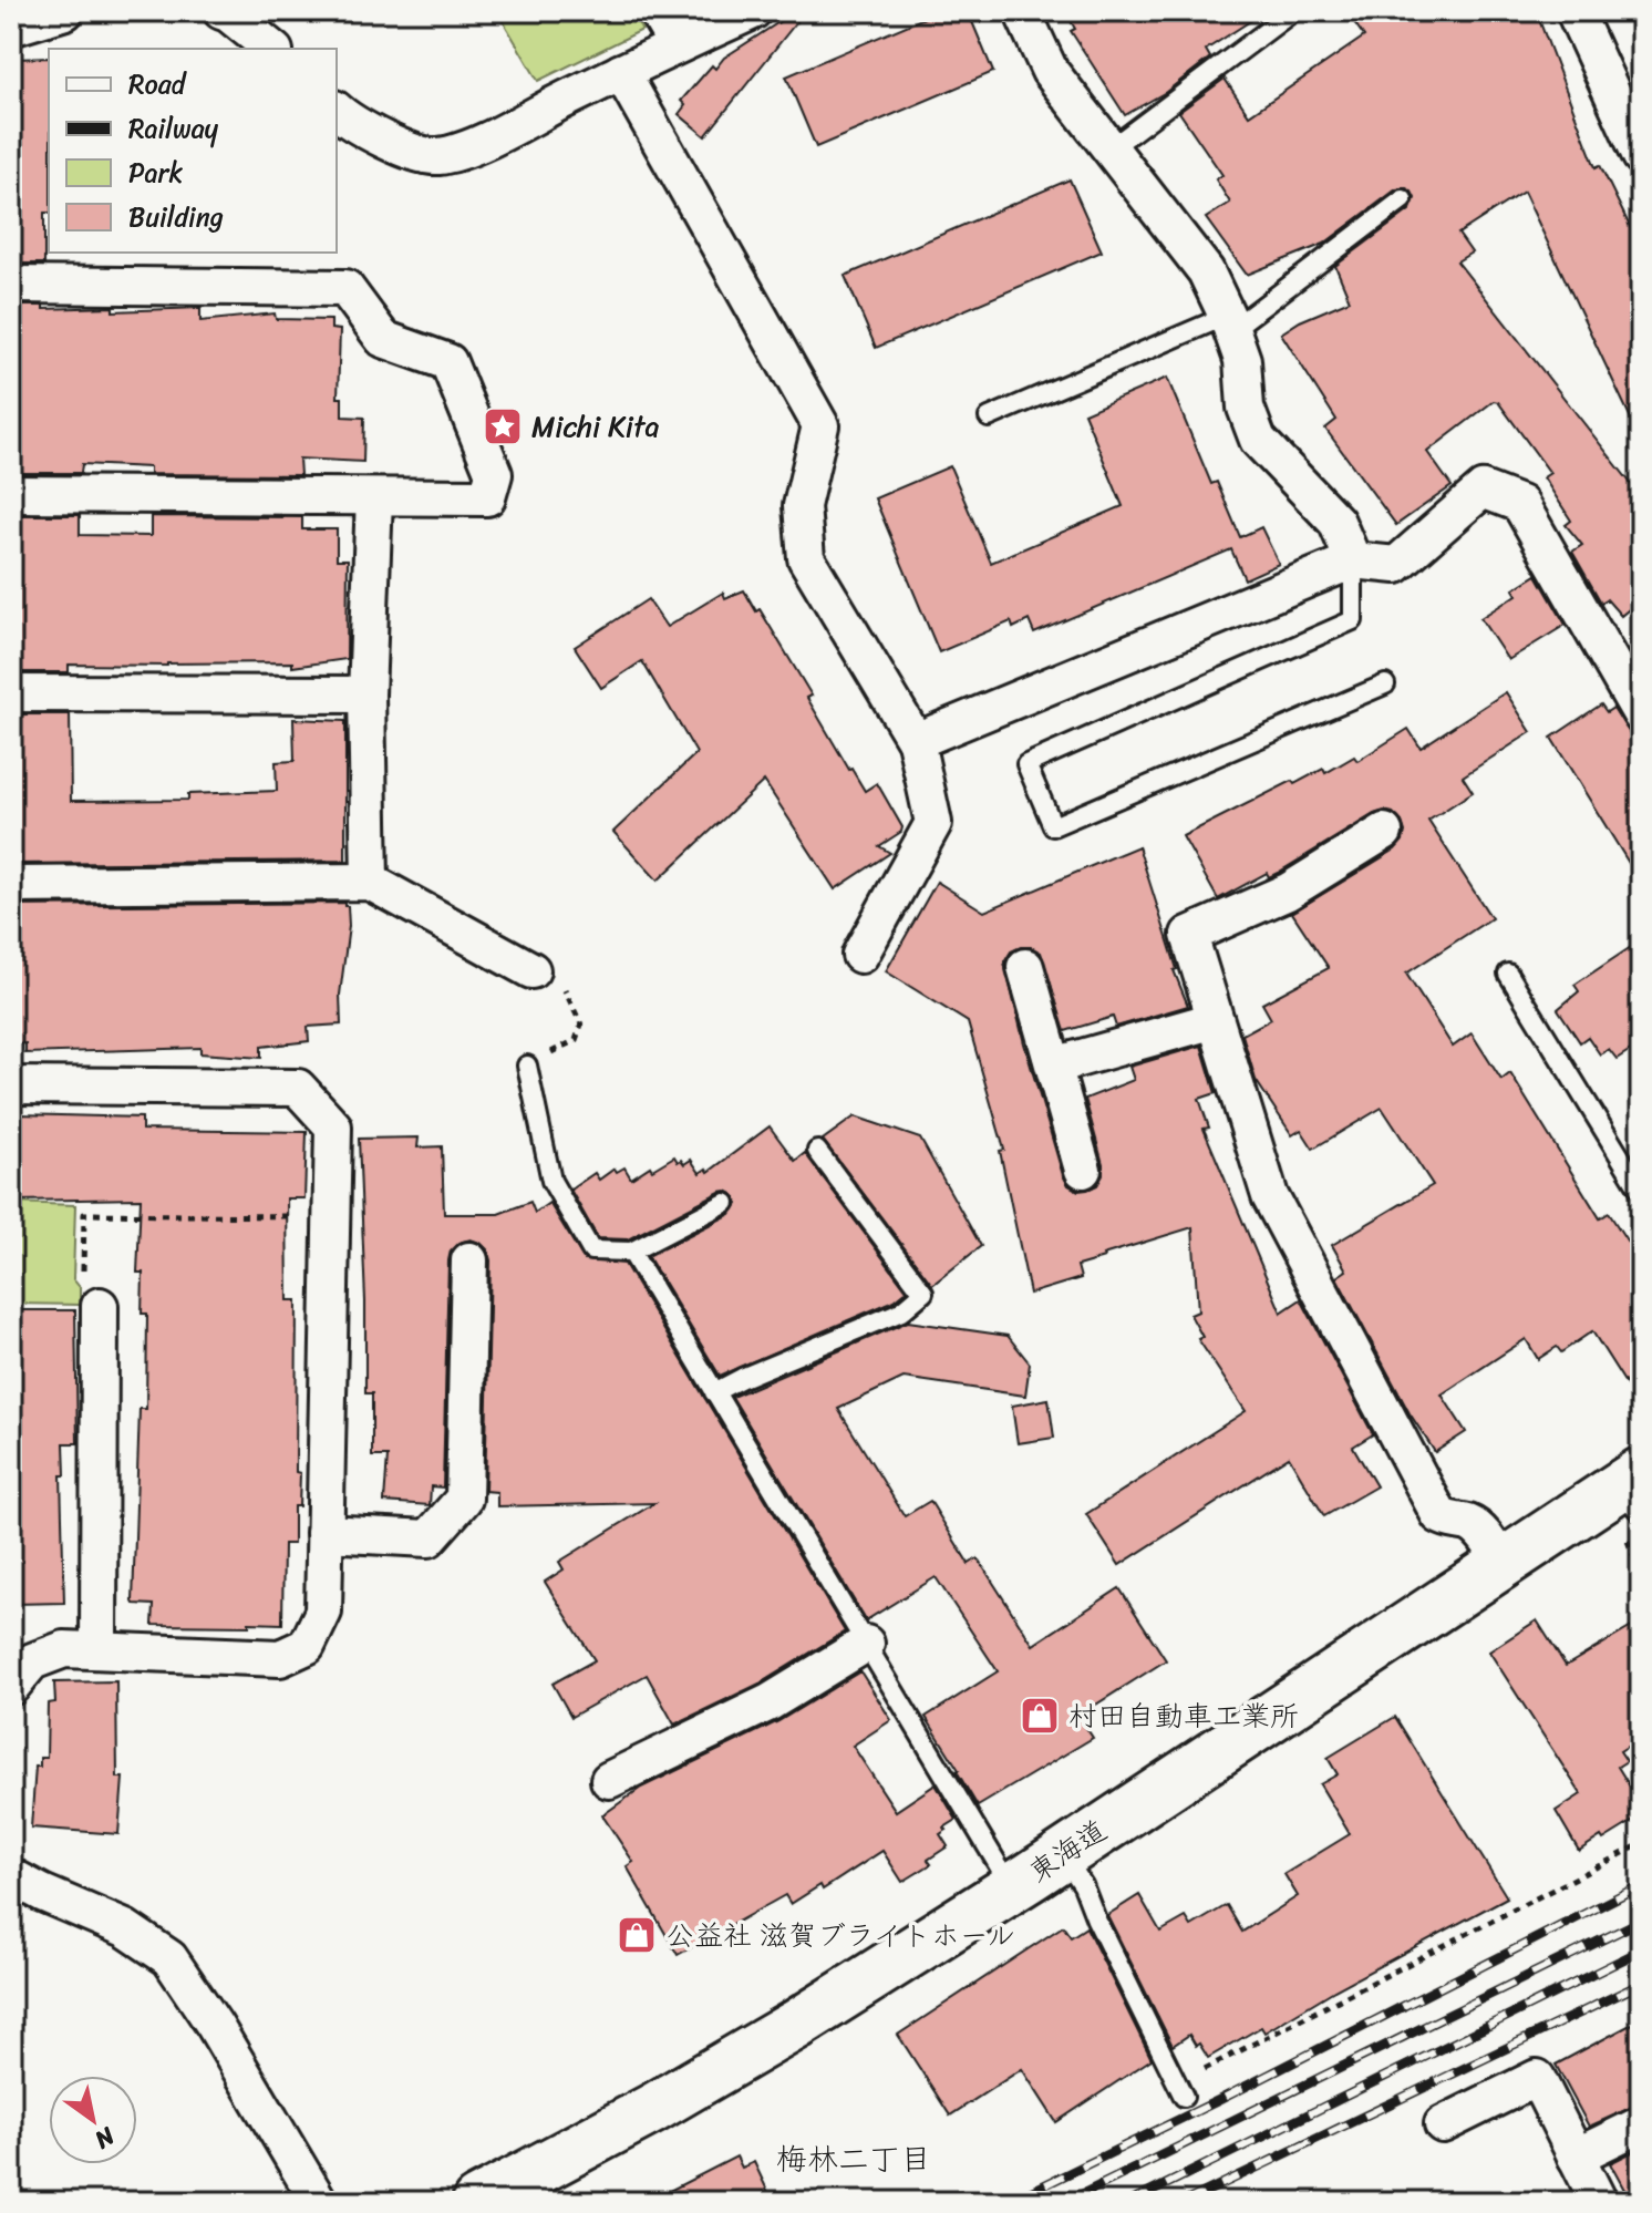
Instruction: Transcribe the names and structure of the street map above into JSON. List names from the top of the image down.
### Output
{
  "streets": {
    "highway": ["東海道"]
  },
  "districts": ["梅林二丁目"],
  "places": {
    "place": ["Michi Kita"],
    "shop": ["村田自動車工業所", "公益社 滋賀ブライトホール"]
  },
  "legend": [
    "Road",
    "Railway",
    "Park",
    "Building"
  ],
  "north": "bottom right"
}
